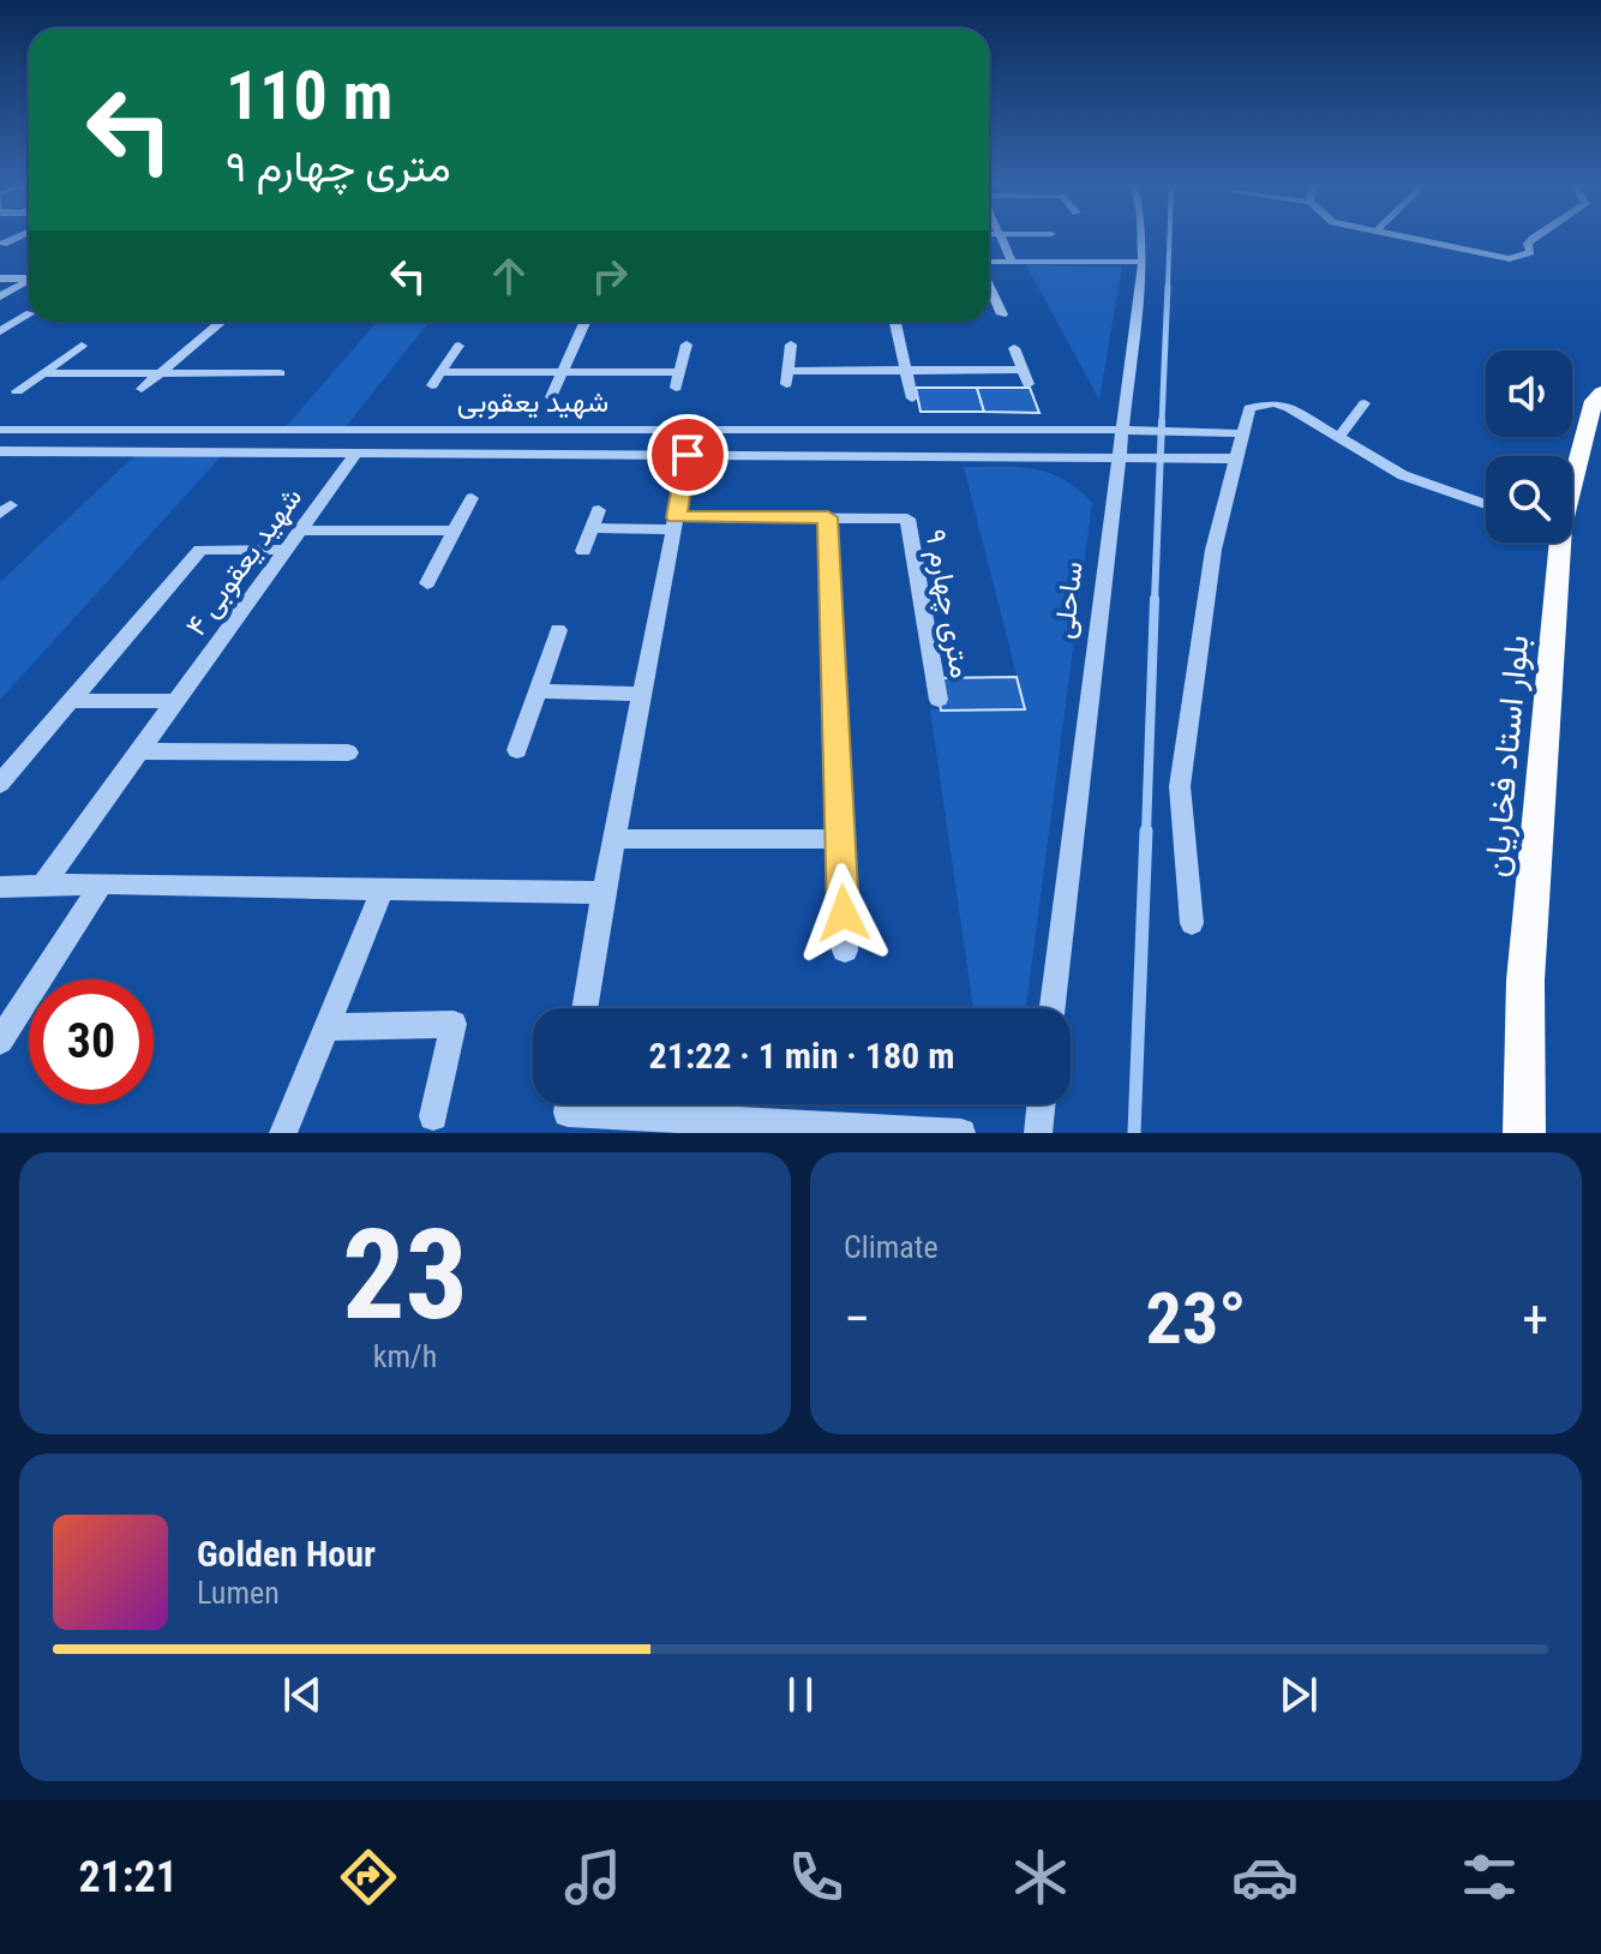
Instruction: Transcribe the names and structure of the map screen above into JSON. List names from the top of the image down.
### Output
{
  "streets": {
    "main road": ["بلوار استاد فخاریان"],
    "street": [
      "شهید یعقوبی",
      "شهید یعقوبی ۴",
      "ساحلی",
      "۹ متری چهارم"
    ]
  },
  "crossings": [
    ["شهید یعقوبی", "شهید یعقوبی ۴"],
    ["شهید یعقوبی", "ساحلی"]
  ],
  "page": {
    "turn": ["110 m", "۹ متری چهارم"],
    "limit": "30",
    "trip": "21:22 · 1 min · 180 m",
    "tile": [
      ["23", "km/h"],
      "Climate"
    ],
    "heat": ["−", "23°", "+"],
    "song": ["Golden Hour", "Lumen"],
    "tabs": "21:21"
  }
}
